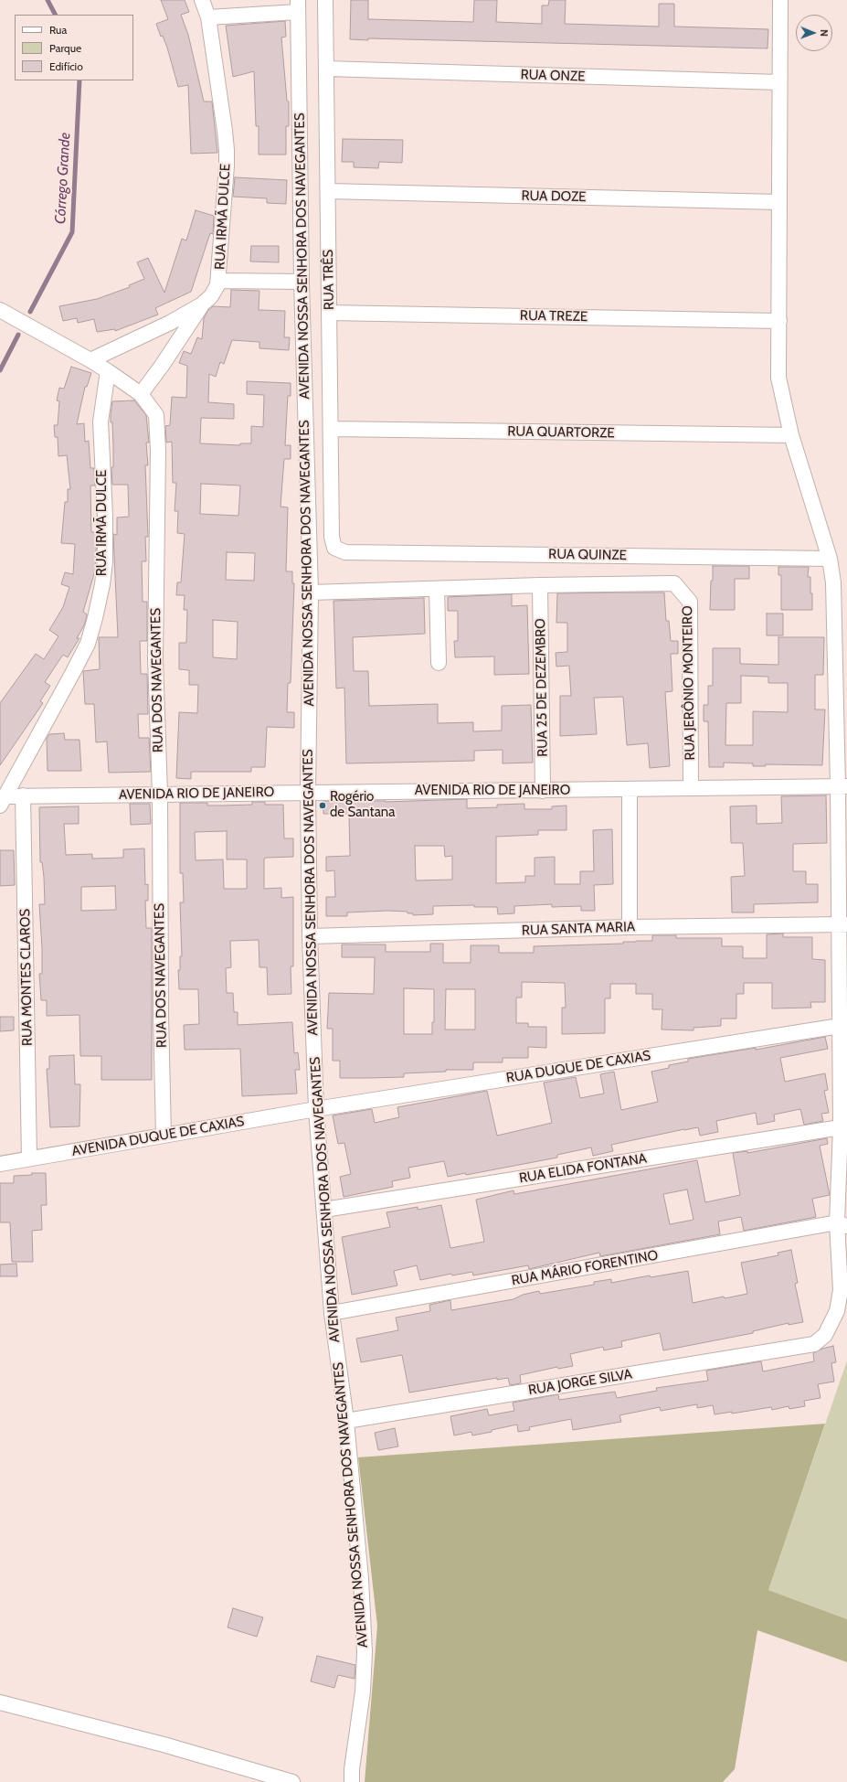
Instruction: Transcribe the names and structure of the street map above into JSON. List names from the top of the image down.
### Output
{
  "streets": {
    "street": [
      "RUA ONZE",
      "RUA DOZE",
      "RUA IRMÃ DULCE",
      "AVENIDA NOSSA SENHORA DOS NAVEGANTES",
      "RUA TRÊS",
      "RUA TREZE",
      "RUA QUARTORZE",
      "RUA QUINZE",
      "RUA DOS NAVEGANTES",
      "RUA JERÔNIO MONTEIRO",
      "RUA 25 DE DEZEMBRO",
      "AVENIDA RIO DE JANEIRO",
      "RUA SANTA MARIA",
      "RUA MONTES CLAROS",
      "RUA DUQUE DE CAXIAS",
      "AVENIDA DUQUE DE CAXIAS",
      "RUA ELIDA FONTANA",
      "RUA MÁRIO FORENTINO",
      "RUA JORGE SILVA"
    ]
  },
  "crossings": [
    ["RUA ONZE", "RUA TRÊS"],
    ["RUA DOZE", "RUA TRÊS"],
    ["RUA IRMÃ DULCE", "RUA DOS NAVEGANTES"],
    ["RUA IRMÃ DULCE", "AVENIDA RIO DE JANEIRO"],
    ["AVENIDA NOSSA SENHORA DOS NAVEGANTES", "AVENIDA RIO DE JANEIRO"],
    ["AVENIDA NOSSA SENHORA DOS NAVEGANTES", "RUA SANTA MARIA"],
    ["AVENIDA NOSSA SENHORA DOS NAVEGANTES", "RUA DUQUE DE CAXIAS"],
    ["AVENIDA NOSSA SENHORA DOS NAVEGANTES", "AVENIDA DUQUE DE CAXIAS"],
    ["AVENIDA NOSSA SENHORA DOS NAVEGANTES", "RUA ELIDA FONTANA"],
    ["AVENIDA NOSSA SENHORA DOS NAVEGANTES", "RUA MÁRIO FORENTINO"],
    ["AVENIDA NOSSA SENHORA DOS NAVEGANTES", "RUA JORGE SILVA"],
    ["RUA TRÊS", "RUA TREZE"],
    ["RUA TRÊS", "RUA QUARTORZE"],
    ["RUA TRÊS", "RUA QUINZE"],
    ["RUA DOS NAVEGANTES", "AVENIDA RIO DE JANEIRO"],
    ["RUA DOS NAVEGANTES", "AVENIDA DUQUE DE CAXIAS"],
    ["RUA JERÔNIO MONTEIRO", "RUA 25 DE DEZEMBRO"],
    ["RUA JERÔNIO MONTEIRO", "AVENIDA RIO DE JANEIRO"],
    ["RUA 25 DE DEZEMBRO", "AVENIDA RIO DE JANEIRO"],
    ["AVENIDA RIO DE JANEIRO", "RUA MONTES CLAROS"],
    ["RUA MONTES CLAROS", "AVENIDA DUQUE DE CAXIAS"],
    ["RUA DUQUE DE CAXIAS", "AVENIDA DUQUE DE CAXIAS"],
    ["RUA MÁRIO FORENTINO", "RUA JORGE SILVA"]
  ],
  "water": ["Córrego Grande"],
  "places": ["Rogério de Santana"],
  "legend": ["Rua", "Parque", "Edifício"],
  "north": "right"
}
